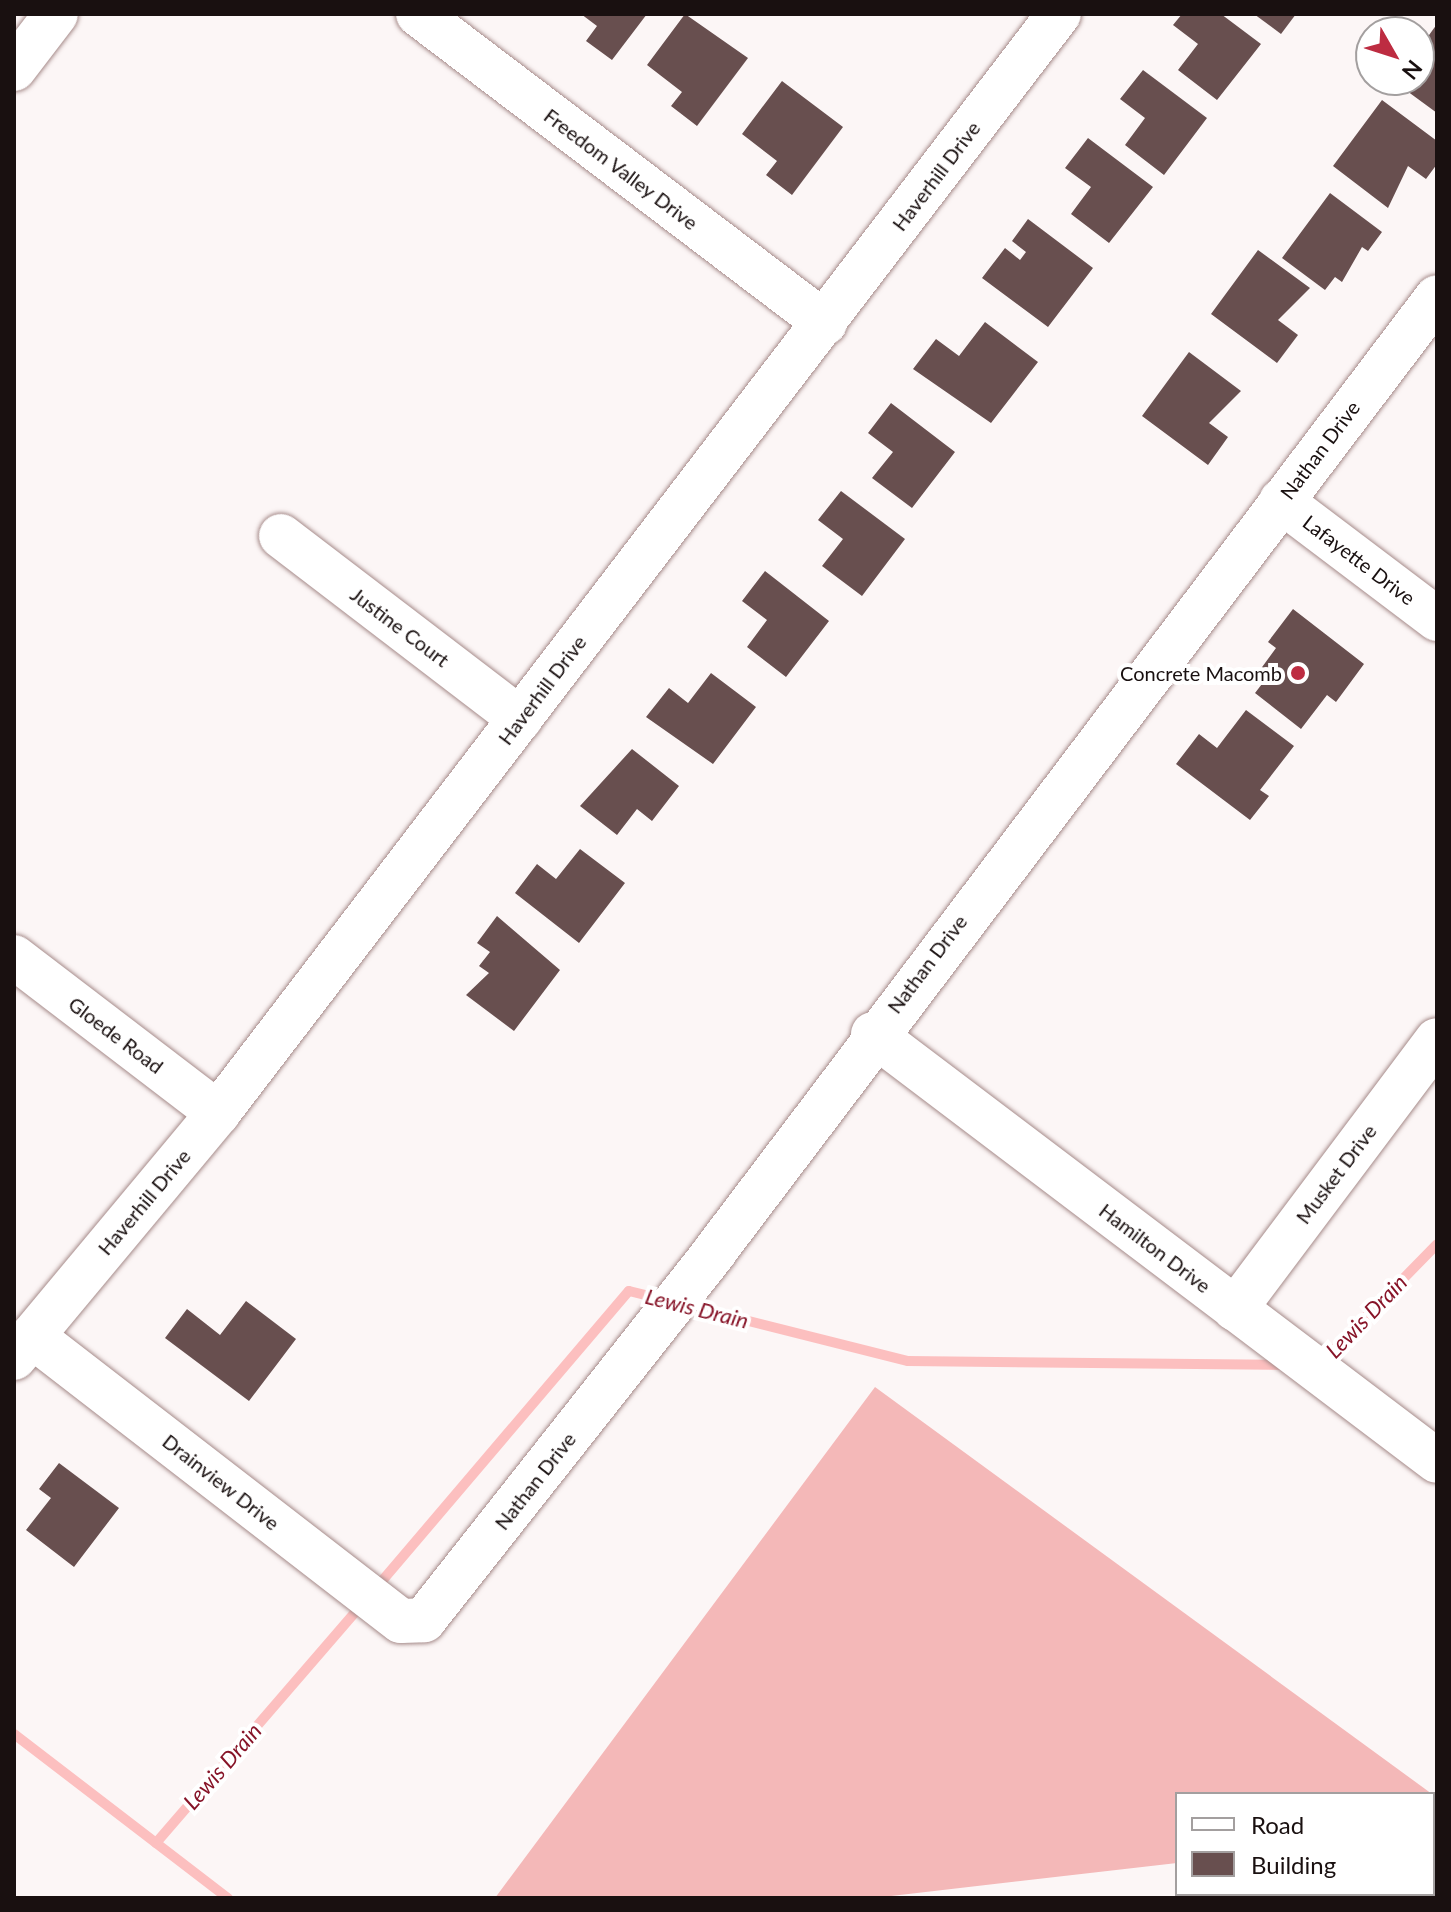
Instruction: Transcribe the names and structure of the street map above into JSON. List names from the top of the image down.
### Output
{
  "streets": {
    "street": [
      "Freedom Valley Drive",
      "Haverhill Drive",
      "Nathan Drive",
      "Lafayette Drive",
      "Justine Court",
      "Gloede Road",
      "Musket Drive",
      "Hamilton Drive",
      "Drainview Drive"
    ]
  },
  "crossings": [
    ["Freedom Valley Drive", "Haverhill Drive"],
    ["Haverhill Drive", "Justine Court"],
    ["Haverhill Drive", "Gloede Road"],
    ["Haverhill Drive", "Drainview Drive"],
    ["Nathan Drive", "Lafayette Drive"],
    ["Nathan Drive", "Hamilton Drive"],
    ["Nathan Drive", "Drainview Drive"],
    ["Musket Drive", "Hamilton Drive"]
  ],
  "water": ["Lewis Drain"],
  "places": ["Concrete Macomb"],
  "legend": ["Road", "Building"],
  "north": "bottom right"
}
